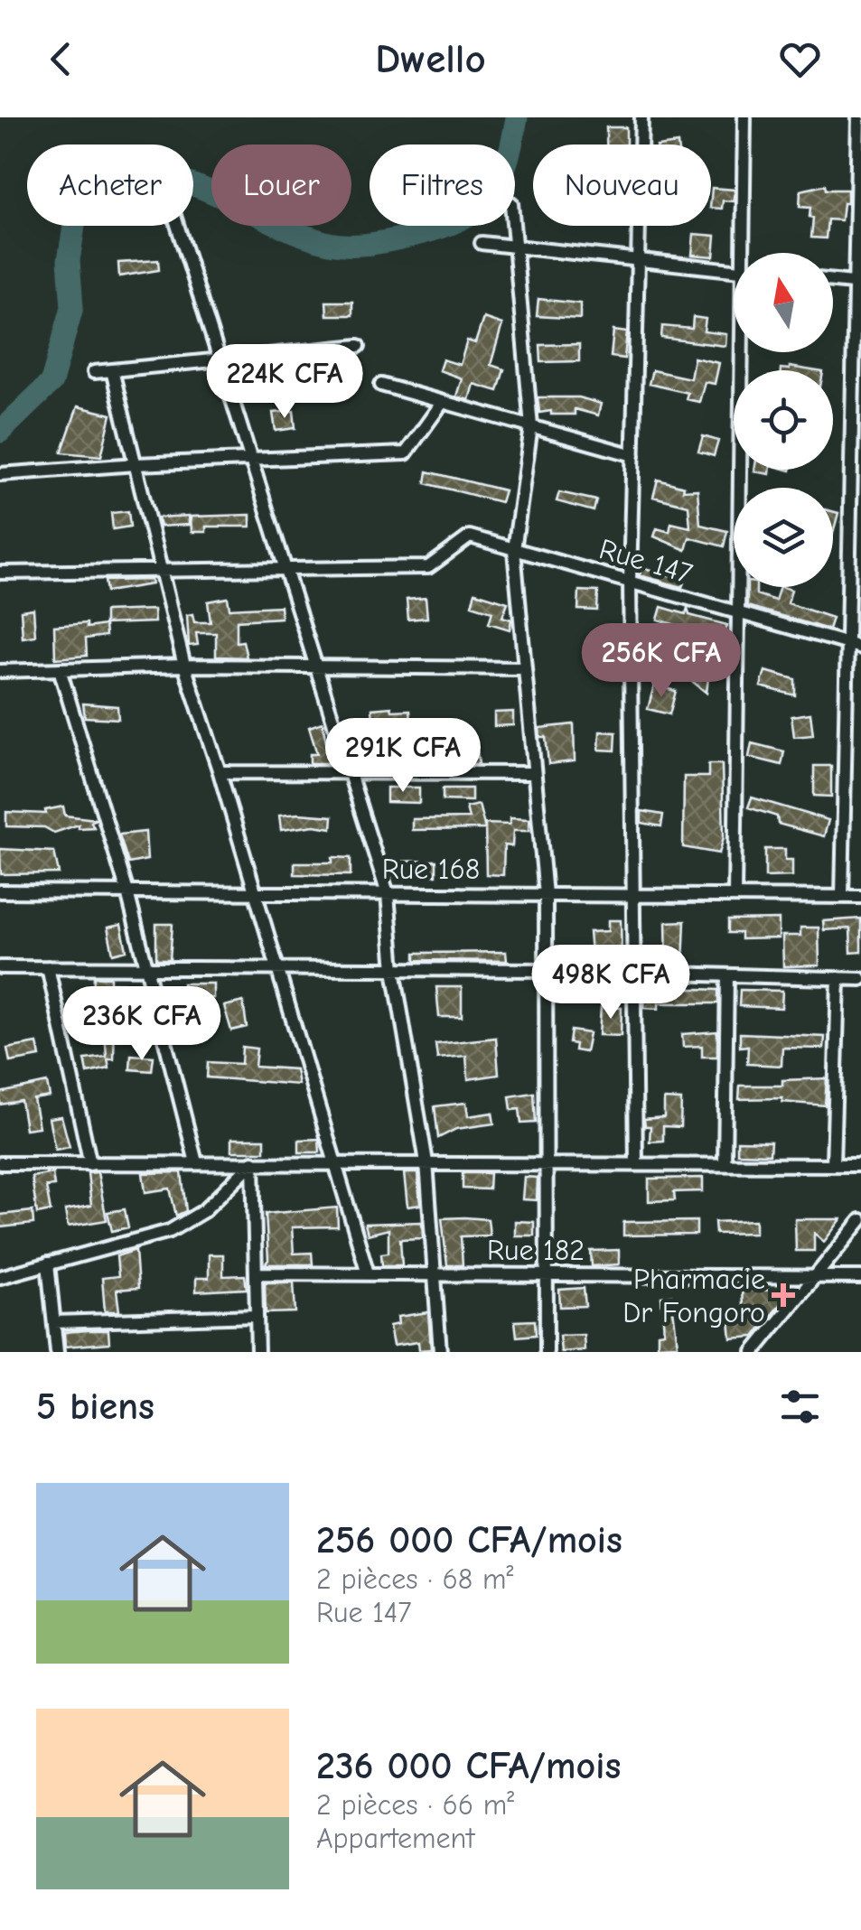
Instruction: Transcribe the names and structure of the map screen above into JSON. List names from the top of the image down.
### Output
{
  "streets": {
    "street": ["Rue 147", "Rue 168", "Rue 182"]
  },
  "places": {
    "health": ["Pharmacie Dr Fongoro"]
  },
  "north": "top",
  "page": {
    "header": "Dwello",
    "chip": [
      "Acheter",
      "Louer",
      "Filtres",
      "Nouveau"
    ],
    "price": [
      "224K CFA",
      "256K CFA",
      "291K CFA",
      "498K CFA",
      "236K CFA"
    ],
    "heading": "5 biens",
    "list": [
      {
        "name": "256 000 CFA/mois",
        "note": "2 pièces · 68 m² · Rue 147"
      },
      {
        "name": "236 000 CFA/mois",
        "note": "2 pièces · 66 m² · Appartement"
      }
    ]
  }
}
